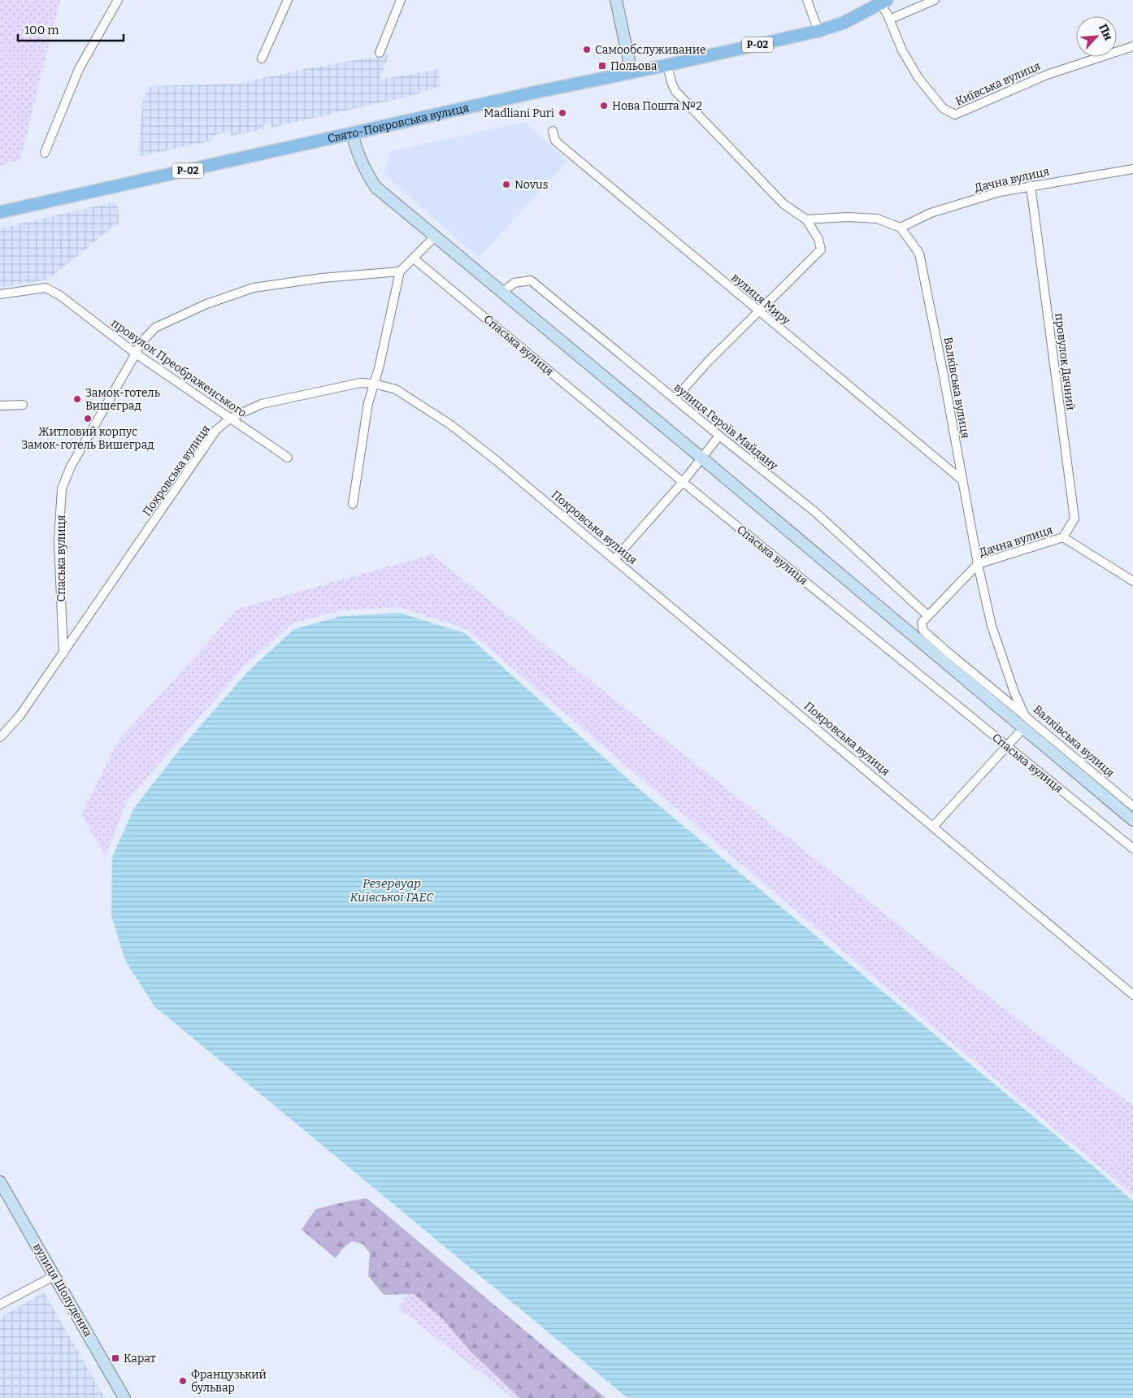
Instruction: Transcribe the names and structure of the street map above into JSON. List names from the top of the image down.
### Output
{
  "streets": {
    "main road": ["Р-02", "Свято-Покровська вулиця"],
    "street": [
      "Київська вулиця",
      "Дачна вулиця",
      "вулиця Миру",
      "Спаська вулиця",
      "провулок Дачний",
      "провулок Преображенського",
      "Валківська вулиця",
      "вулиця Героїв Майдану",
      "Покровська вулиця",
      "вулиця Шолуденка"
    ]
  },
  "crossings": [
    ["Київська вулиця", "Свято-Покровська вулиця"],
    ["Свято-Покровська вулиця", "Спаська вулиця"],
    ["Дачна вулиця", "провулок Дачний"],
    ["Дачна вулиця", "Валківська вулиця"],
    ["Дачна вулиця", "вулиця Героїв Майдану"],
    ["вулиця Миру", "Валківська вулиця"],
    ["Спаська вулиця", "провулок Преображенського"],
    ["Спаська вулиця", "вулиця Героїв Майдану"],
    ["Спаська вулиця", "Покровська вулиця"],
    ["провулок Преображенського", "Покровська вулиця"]
  ],
  "water": ["Резервуар Київської ГАЕС"],
  "places": {
    "other": [
      "Самообслуживание",
      "Нова Пошта №2",
      "Madliani Puri",
      "Novus",
      "Замок-готель Вишеград",
      "Житловий корпус Замок-готель Вишеград",
      "Французький бульвар"
    ],
    "transit": ["Польова", "Карат"]
  },
  "scale_bar": "100 m",
  "north": "top right"
}
